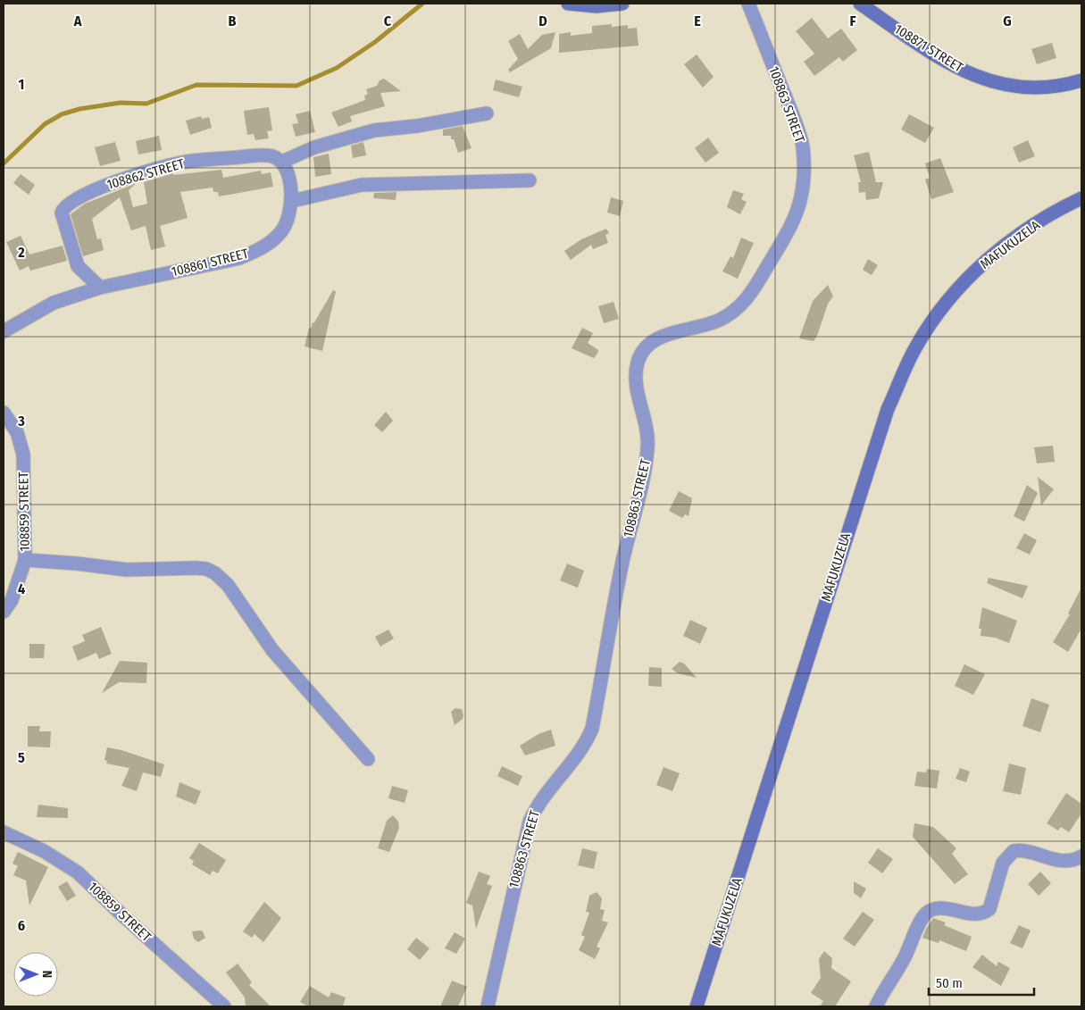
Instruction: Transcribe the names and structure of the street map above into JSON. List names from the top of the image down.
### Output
{
  "streets": {
    "main road": ["108871 STREET", "MAFUKUZELA"],
    "street": [
      "108863 STREET",
      "108862 STREET",
      "108861 STREET",
      "108859 STREET"
    ]
  },
  "crossings": [
    ["108862 STREET", "108861 STREET"]
  ],
  "scale_bar": "50 m",
  "north": "right",
  "grid": {
    "columns": [
      "A",
      "B",
      "C",
      "D",
      "E",
      "F",
      "G"
    ],
    "rows": [
      "1",
      "2",
      "3",
      "4",
      "5",
      "6"
    ]
  }
}
